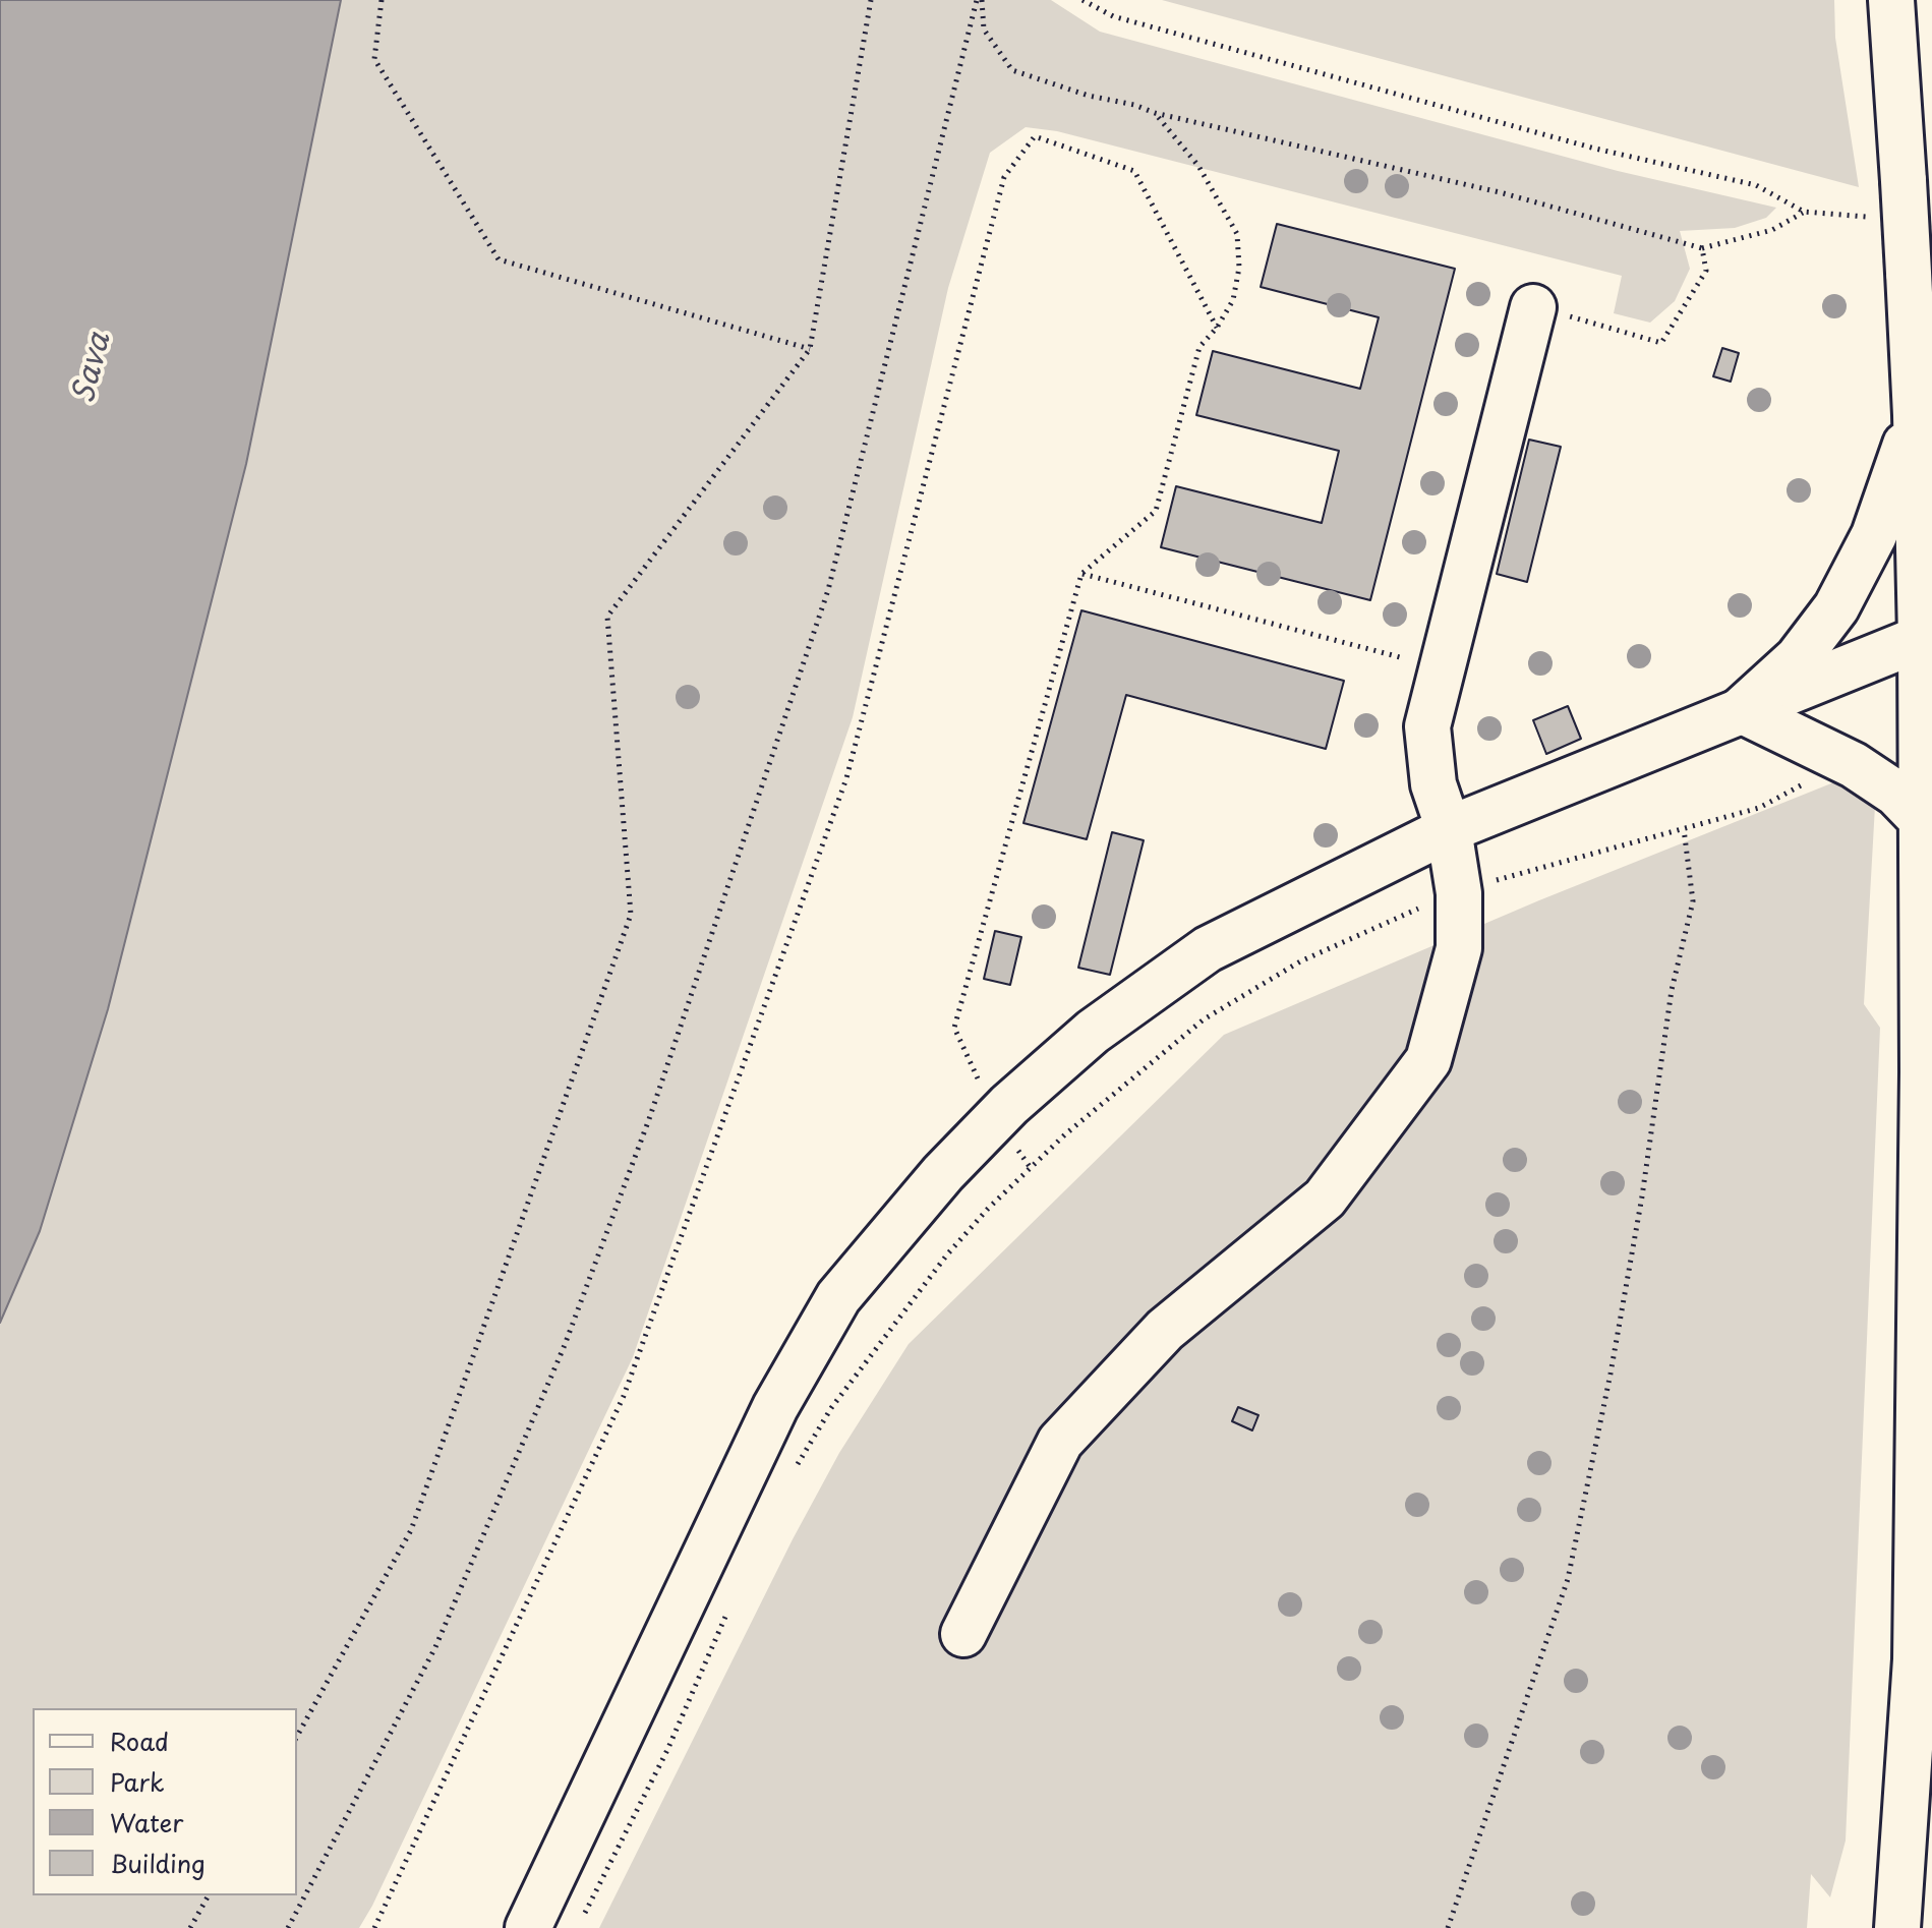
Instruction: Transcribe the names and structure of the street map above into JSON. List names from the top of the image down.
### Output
{
  "water": ["Sava"],
  "legend": [
    "Road",
    "Park",
    "Water",
    "Building"
  ]
}
